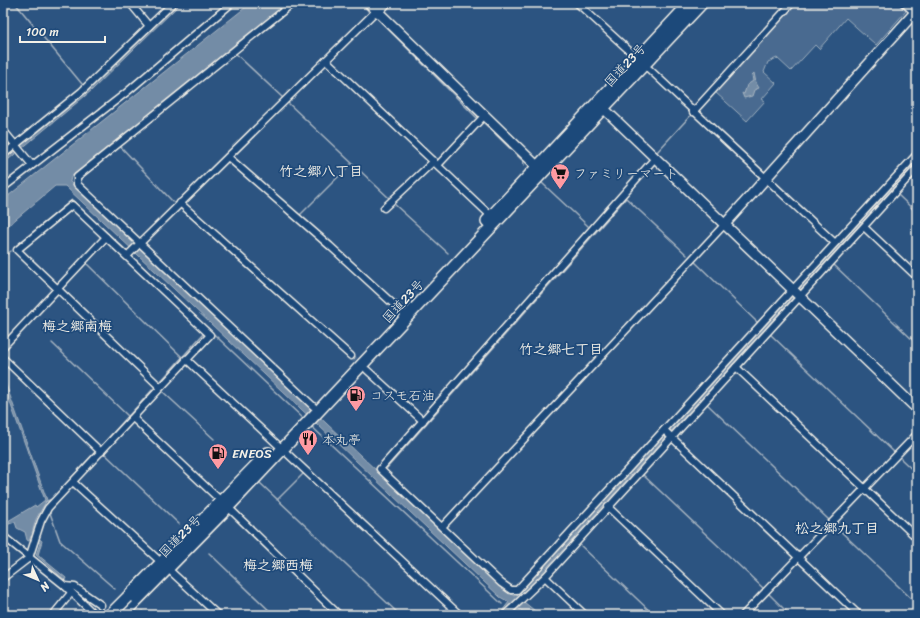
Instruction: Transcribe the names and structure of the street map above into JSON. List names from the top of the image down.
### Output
{
  "streets": {
    "highway": ["国道23号"]
  },
  "districts": [
    "竹之郷八丁目",
    "梅之郷南梅",
    "竹之郷七丁目",
    "松之郷九丁目",
    "梅之郷西梅"
  ],
  "places": {
    "supermarket": ["ファミリーマート"],
    "fuel station": ["コスモ石油", "ENEOS"],
    "restaurant": ["本丸亭"]
  },
  "scale_bar": "100 m",
  "north": "bottom right"
}
